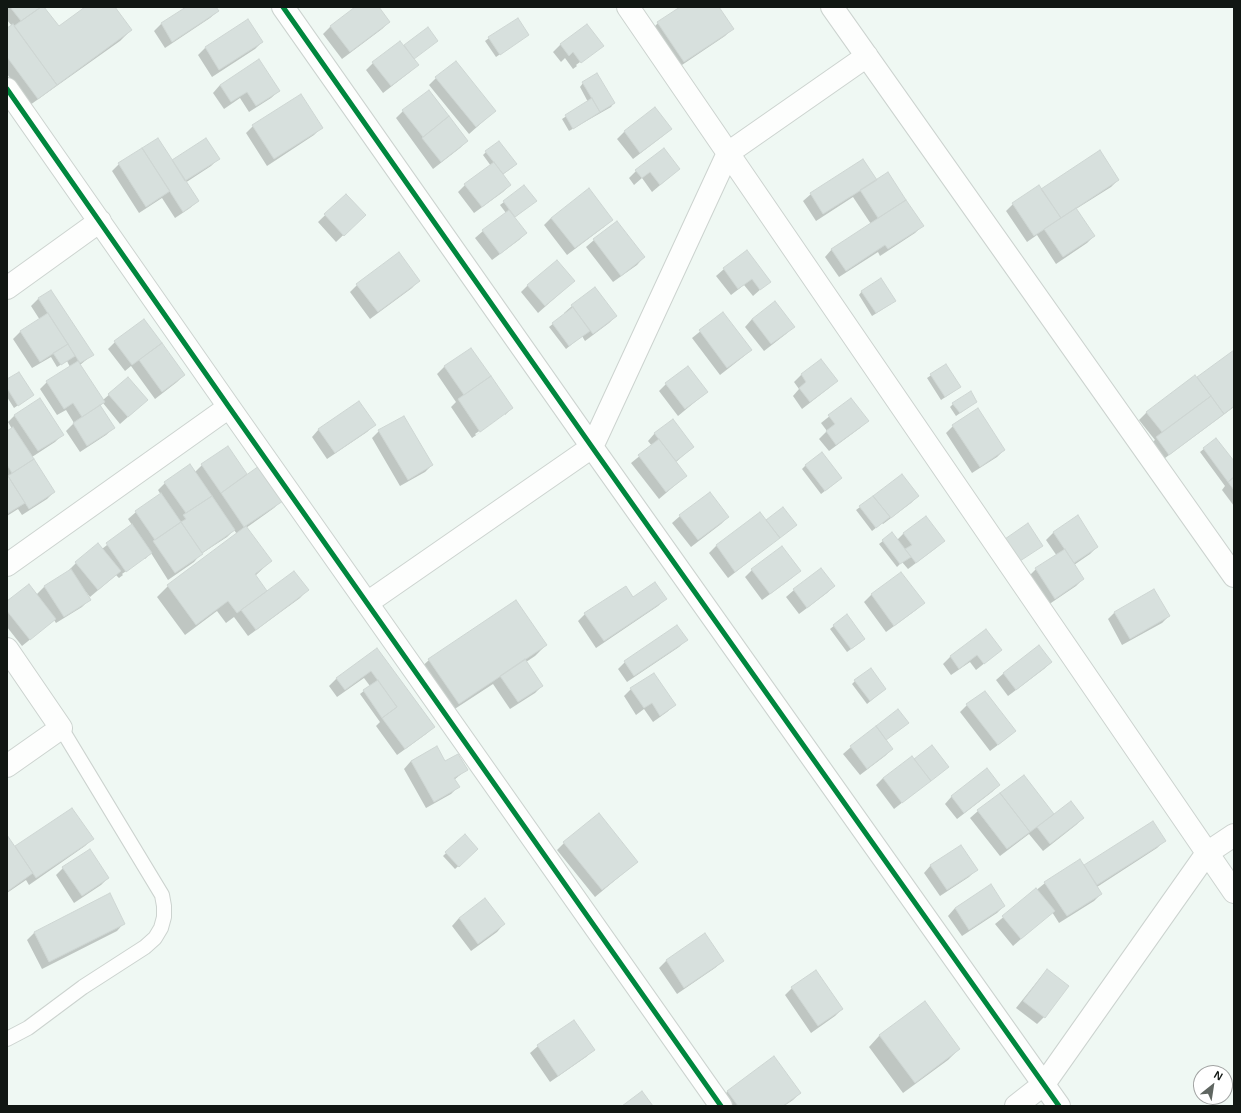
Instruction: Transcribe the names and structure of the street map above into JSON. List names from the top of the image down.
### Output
{
  "north": "top right"
}
